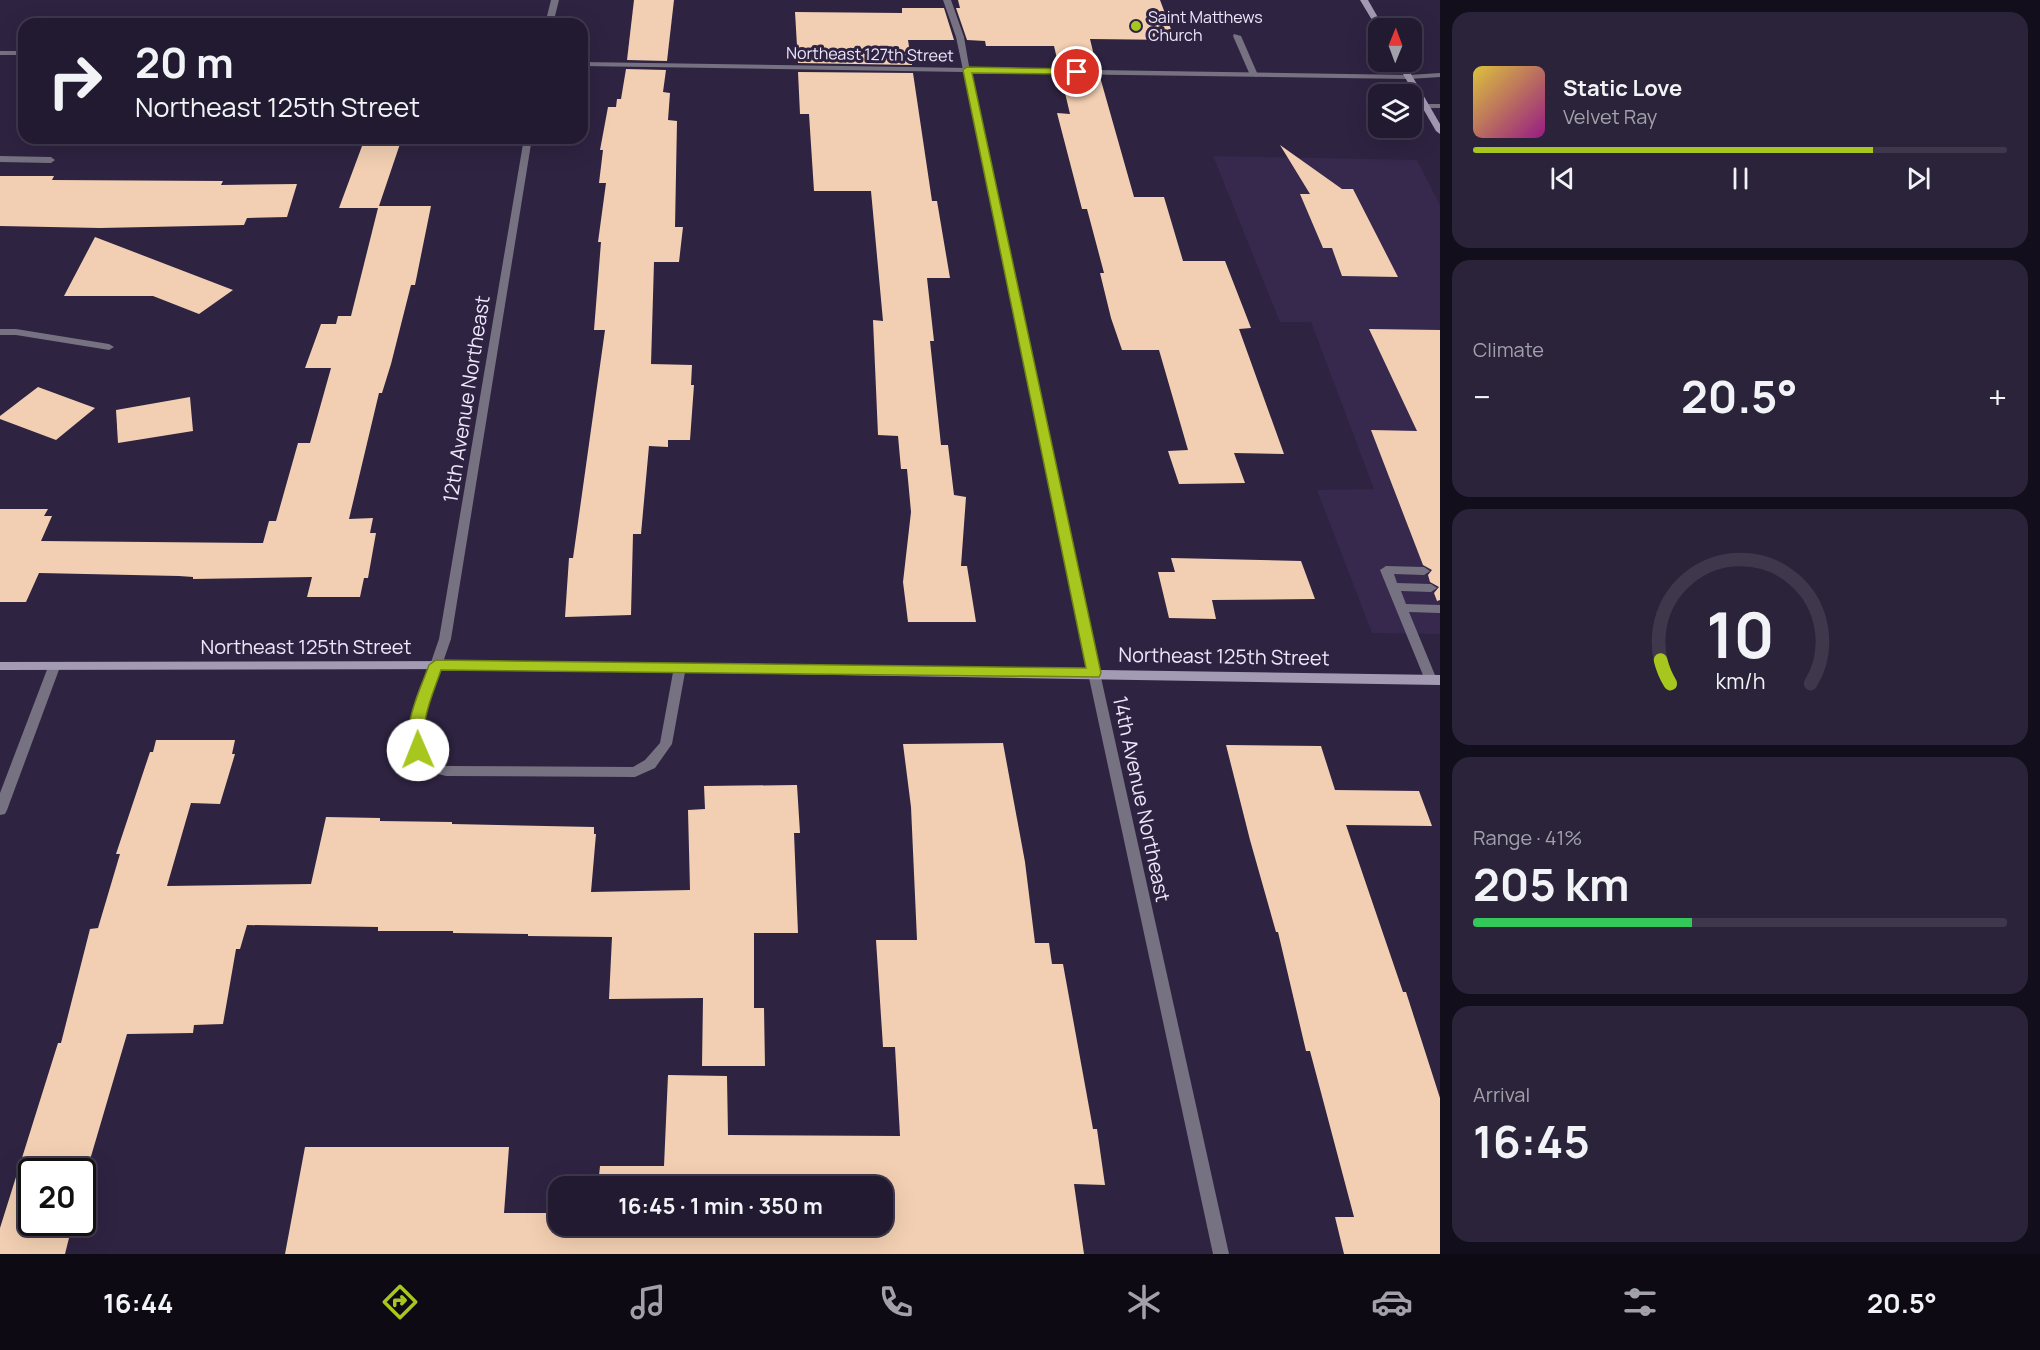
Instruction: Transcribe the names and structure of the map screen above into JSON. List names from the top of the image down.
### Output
{
  "streets": {
    "main road": ["Northeast 125th Street"],
    "street": ["Northeast 127th Street", "12th Avenue Northeast", "14th Avenue Northeast"]
  },
  "crossings": [
    ["Northeast 127th Street", "14th Avenue Northeast"],
    ["12th Avenue Northeast", "Northeast 125th Street"],
    ["Northeast 125th Street", "14th Avenue Northeast"]
  ],
  "places": ["Saint Matthews Church"],
  "north": "top",
  "page": {
    "turn": ["20 m", "Northeast 125th Street"],
    "song": ["Static Love", "Velvet Ray"],
    "tile": [
      "Climate",
      ["Range · 41%", "205 km"],
      ["Arrival", "16:45"]
    ],
    "heat": ["−", "20.5°", "+"],
    "limit": "20",
    "trip": "16:45 · 1 min · 350 m",
    "tabs": ["16:44", "20.5°"],
    "gauge": ["10", "km/h"]
  }
}
